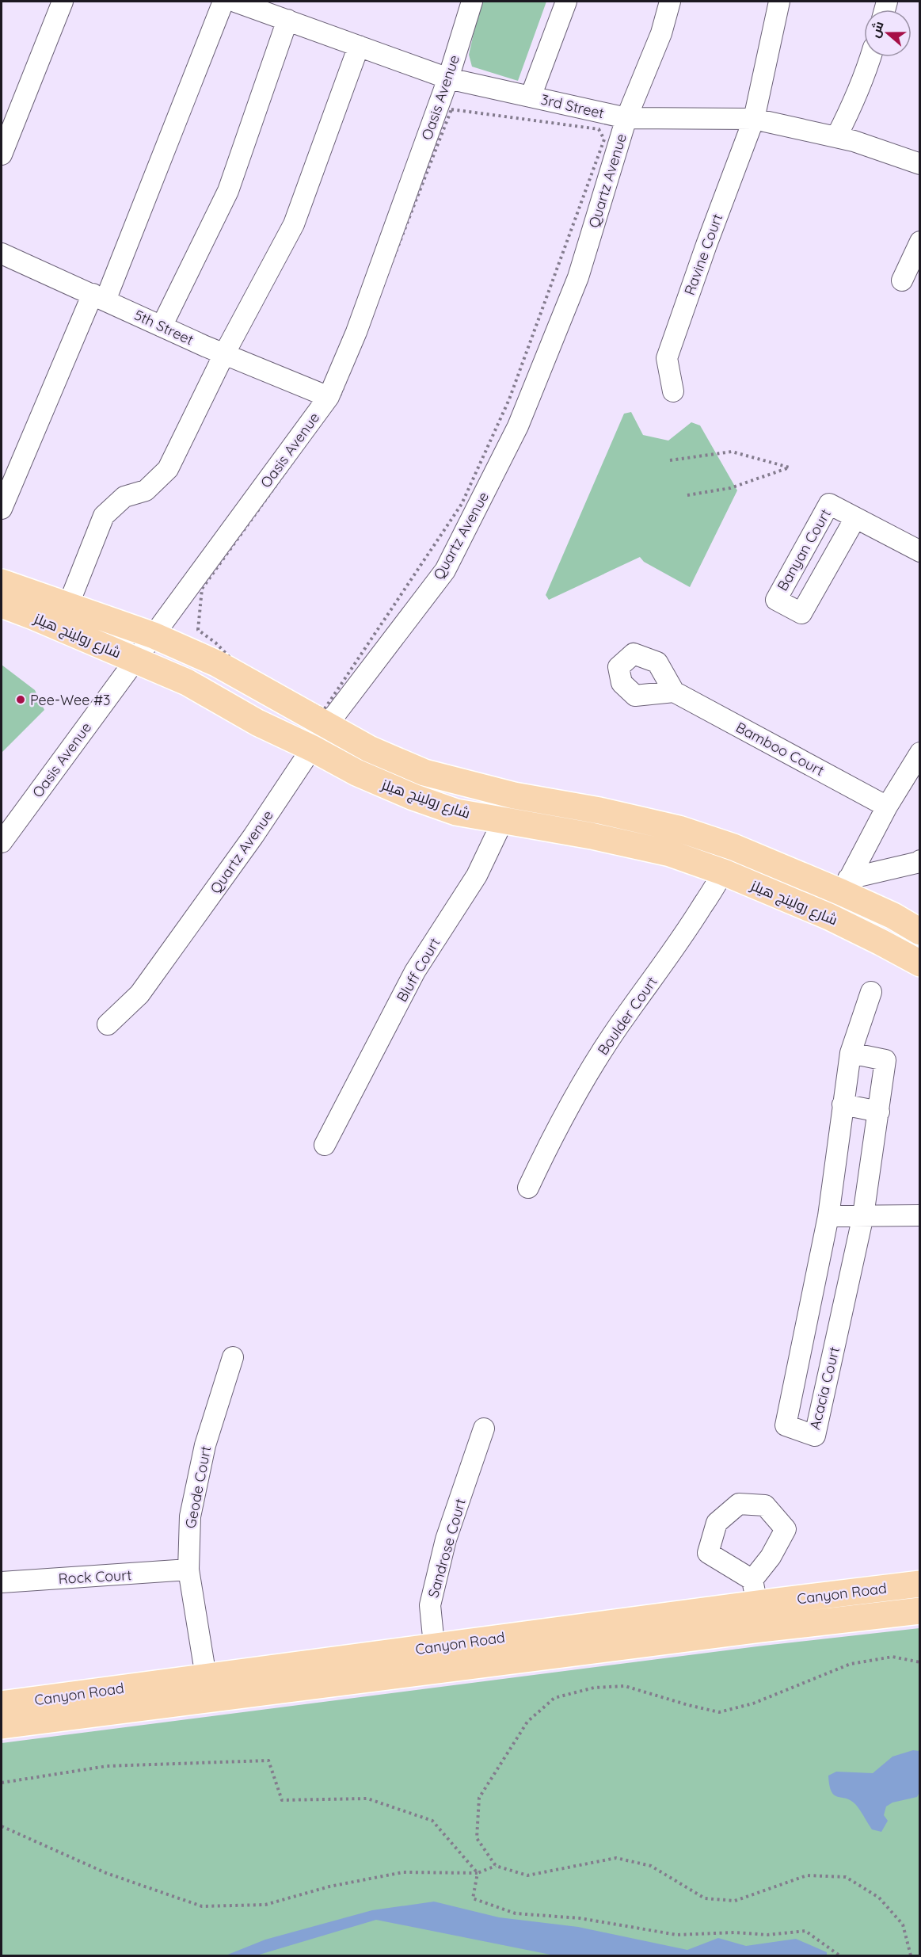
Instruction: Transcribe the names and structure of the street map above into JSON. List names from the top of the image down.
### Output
{
  "streets": {
    "main road": ["شارع رولينج هيلز", "Canyon Road"],
    "street": [
      "Oasis Avenue",
      "3rd Street",
      "Quartz Avenue",
      "Ravine Court",
      "5th Street",
      "Banyan Court",
      "Bamboo Court",
      "Bluff Court",
      "Boulder Court",
      "Acacia Court",
      "Geode Court",
      "Sandrose Court",
      "Rock Court"
    ]
  },
  "crossings": [
    ["Oasis Avenue", "3rd Street"],
    ["Oasis Avenue", "5th Street"],
    ["Oasis Avenue", "شارع رولينج هيلز"],
    ["3rd Street", "Quartz Avenue"],
    ["3rd Street", "Ravine Court"],
    ["Quartz Avenue", "شارع رولينج هيلز"],
    ["شارع رولينج هيلز", "Bluff Court"],
    ["شارع رولينج هيلز", "Boulder Court"],
    ["Geode Court", "Rock Court"],
    ["Geode Court", "Canyon Road"],
    ["Sandrose Court", "Canyon Road"]
  ],
  "places": ["Pee-Wee #3"],
  "north": "left"
}
